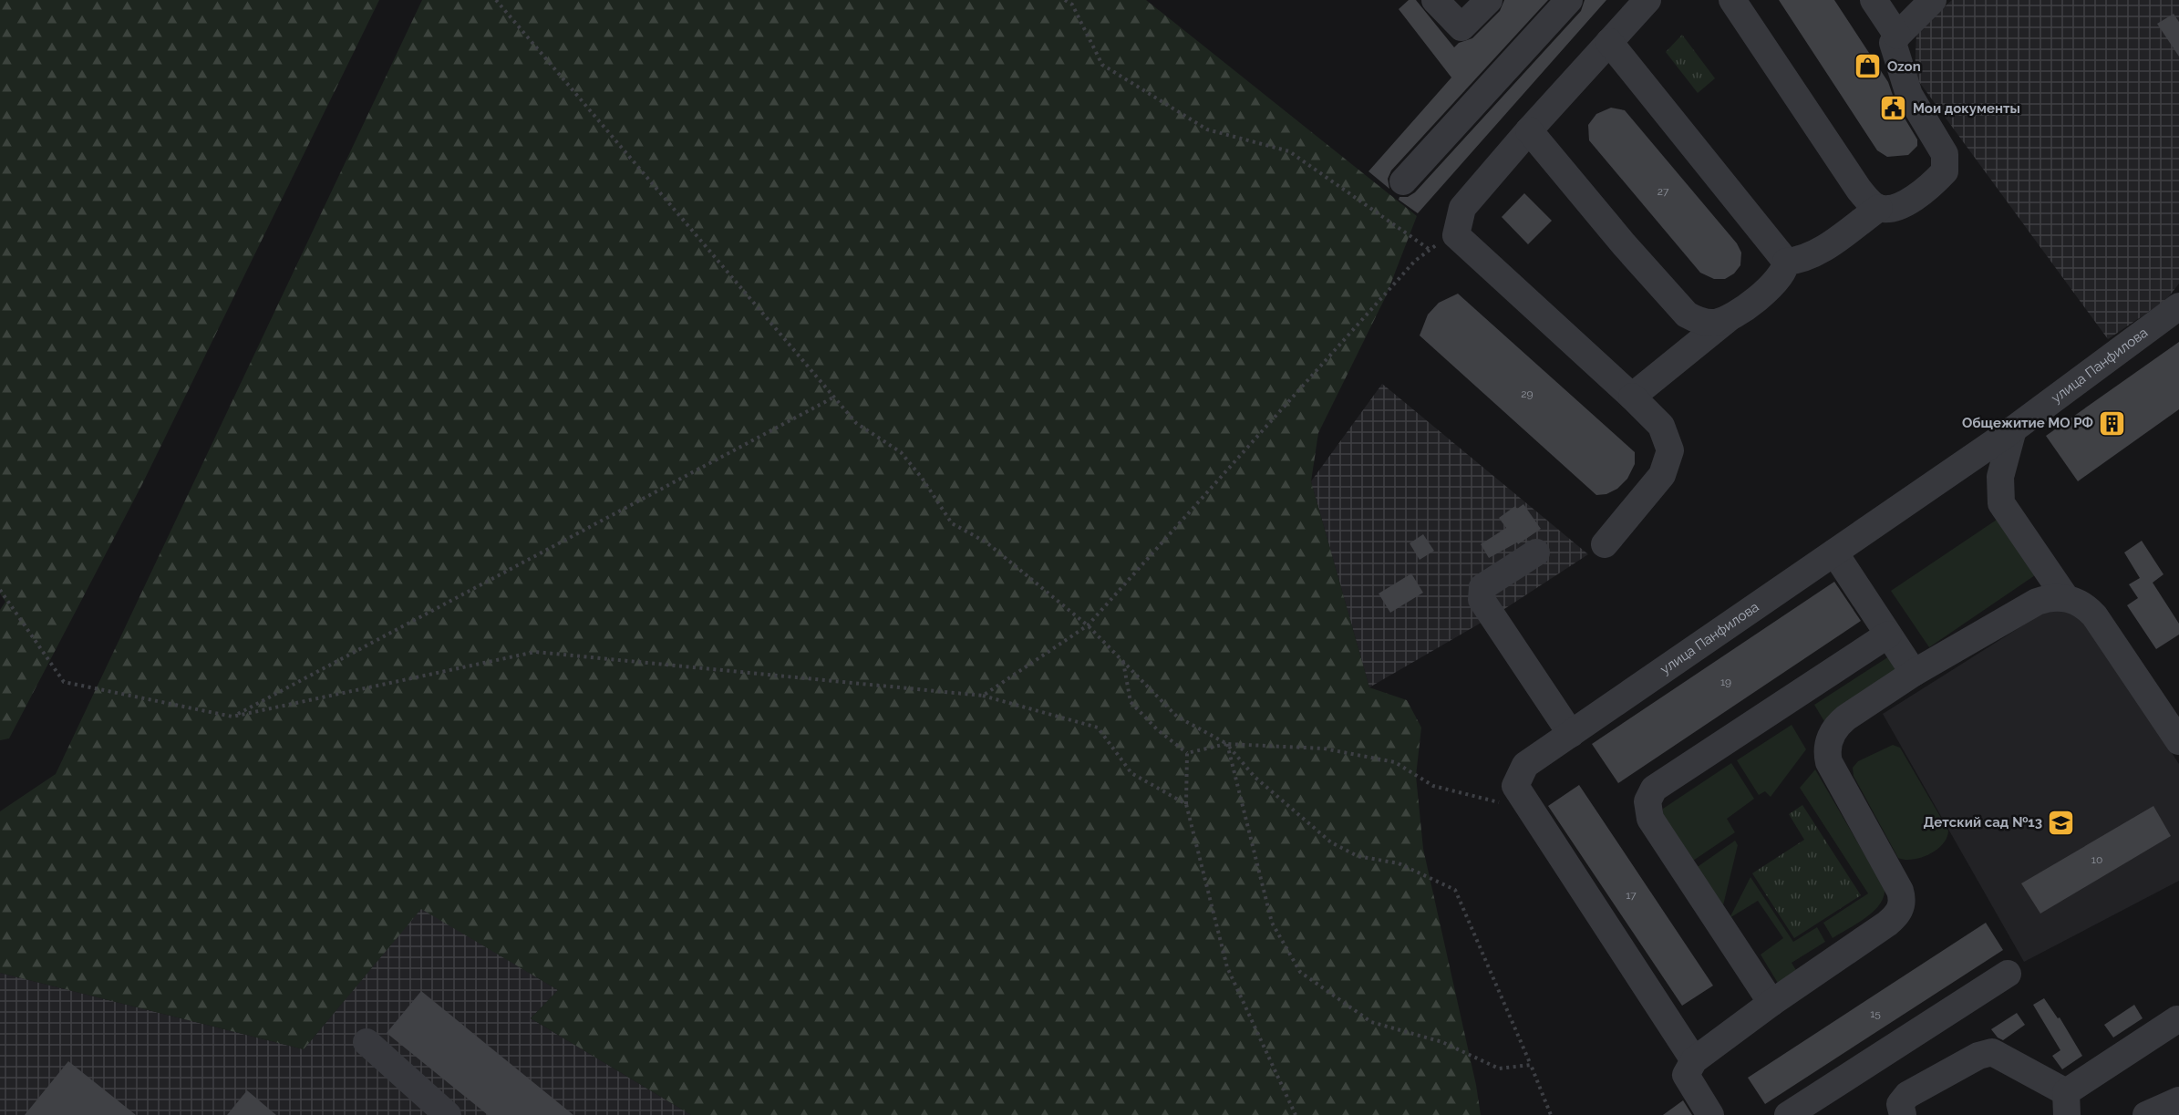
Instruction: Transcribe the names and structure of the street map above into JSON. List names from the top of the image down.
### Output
{
  "streets": {
    "street": ["улица Панфилова"]
  },
  "places": {
    "shop": ["Ozon"],
    "public building": ["Мои документы"],
    "building": ["Общежитие МО РФ"],
    "school or university": ["Детский сад №13"]
  },
  "house_numbers": [
    "27",
    "29",
    "19",
    "10",
    "17",
    "15"
  ]
}
